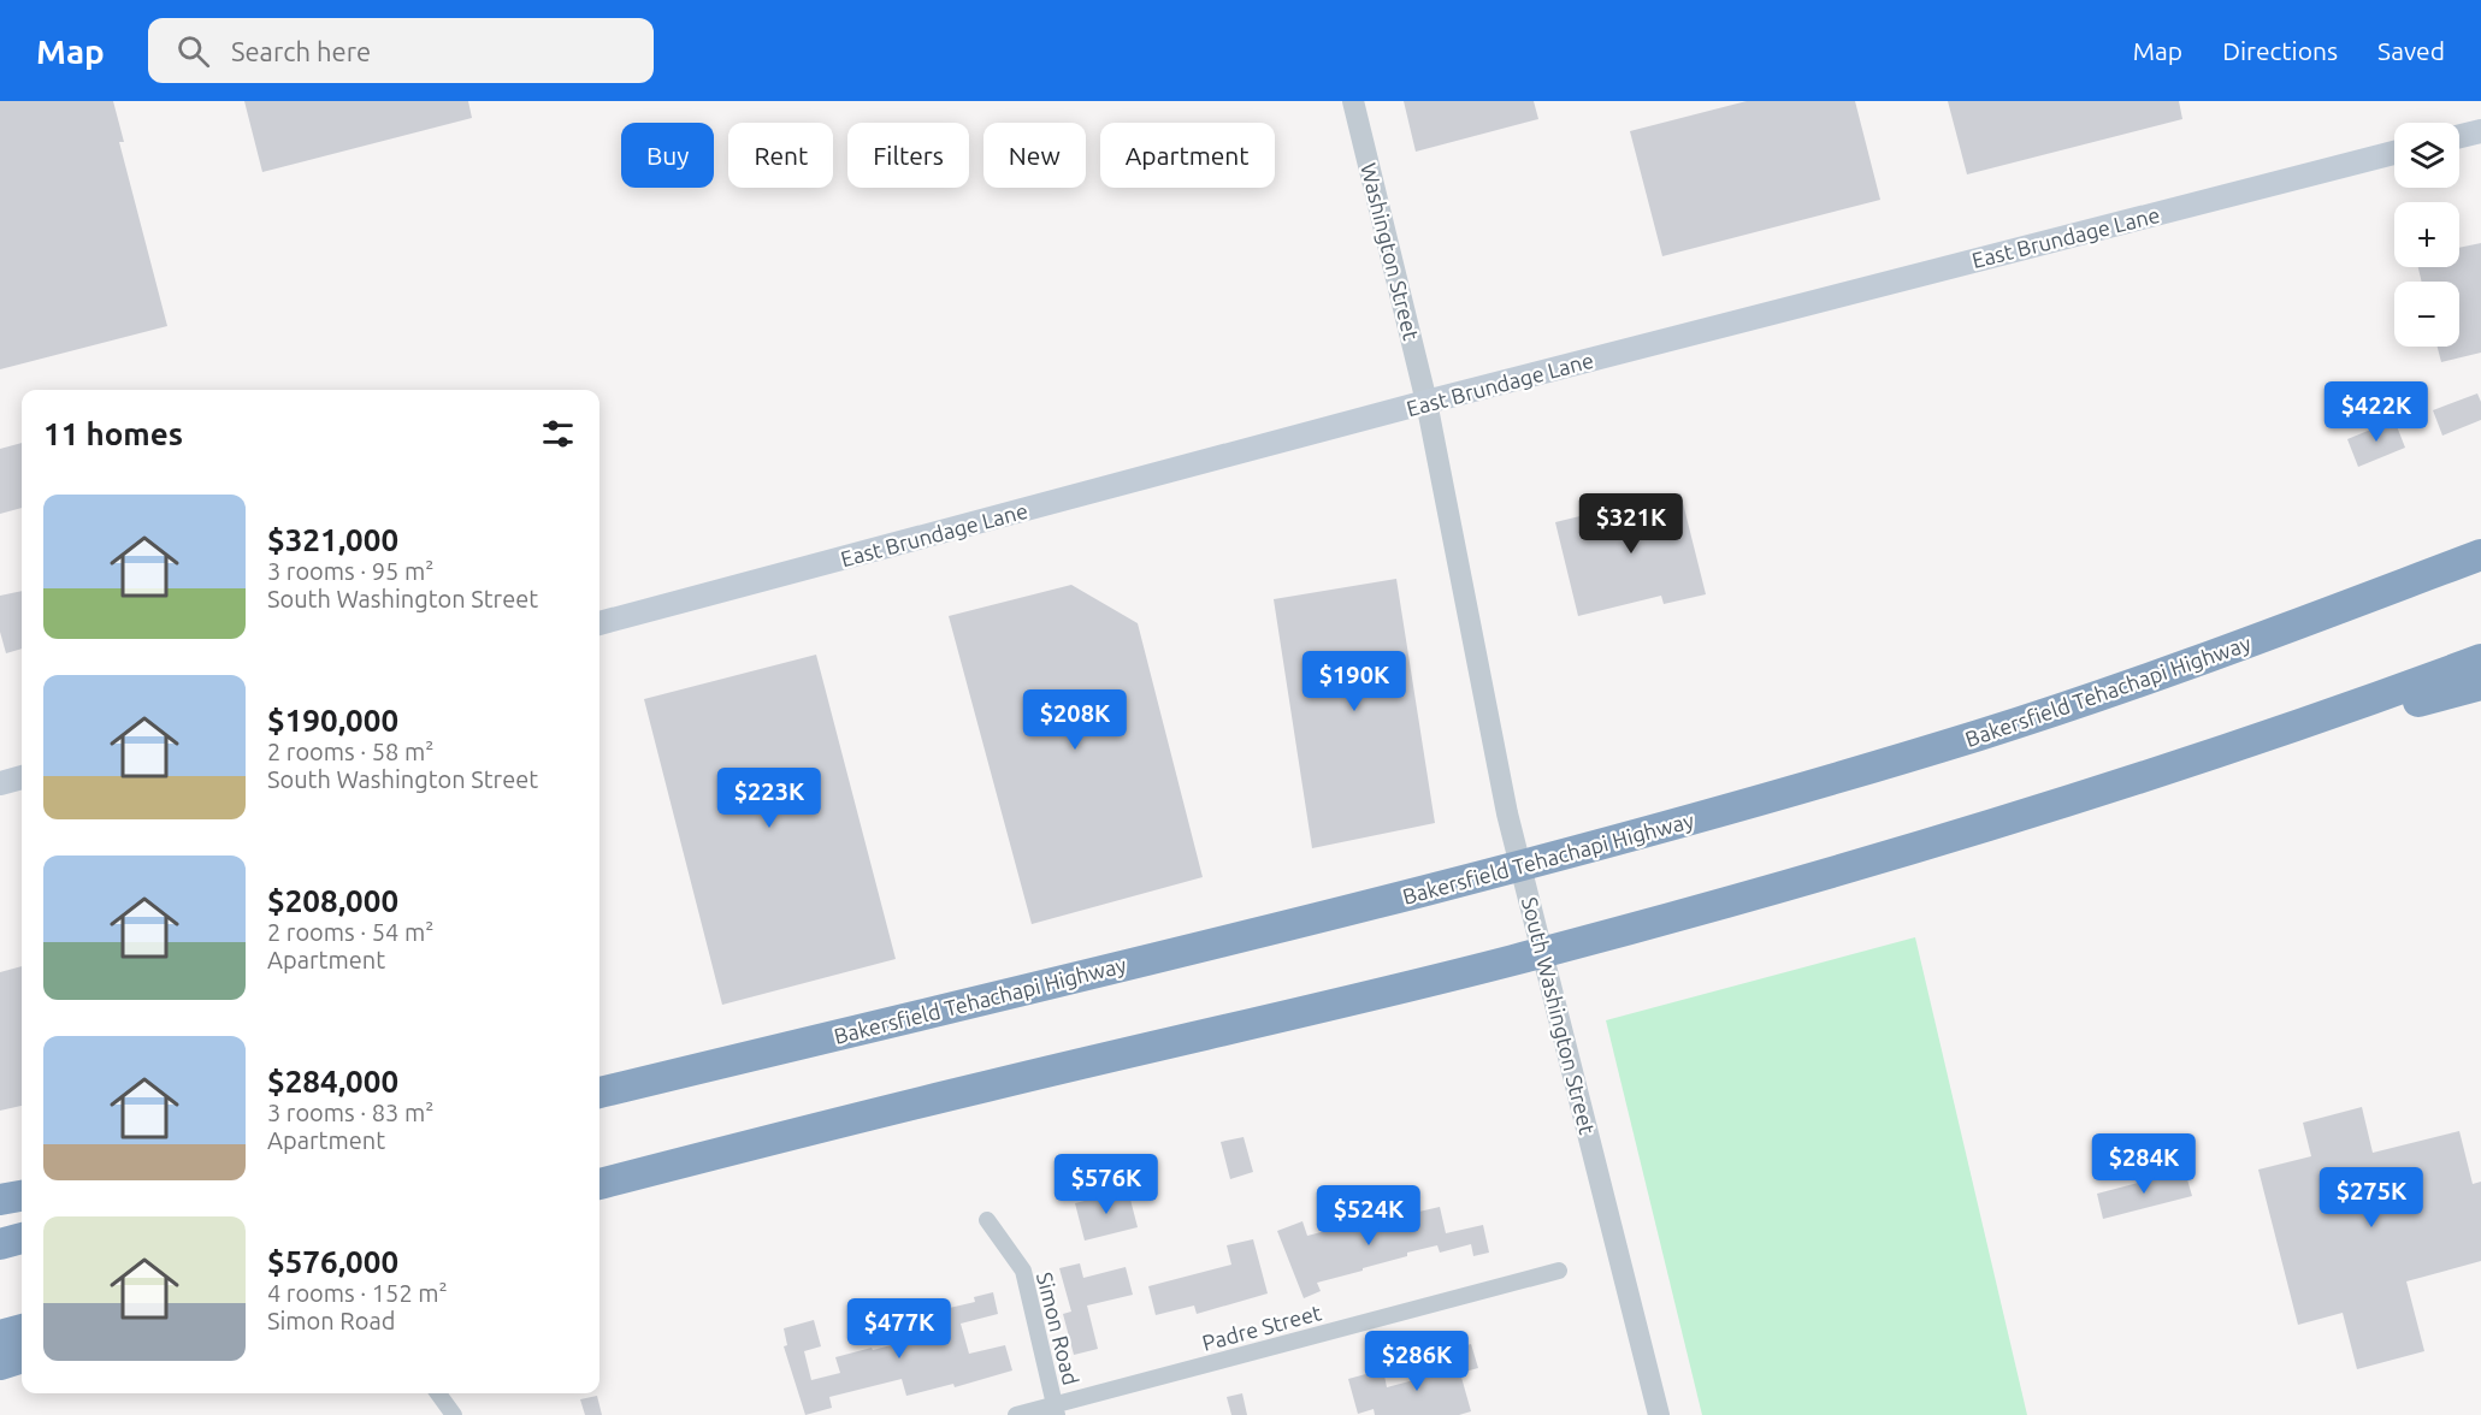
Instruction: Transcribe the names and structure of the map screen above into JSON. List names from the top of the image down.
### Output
{
  "streets": {
    "highway": ["Bakersfield Tehachapi Highway"],
    "main road": ["East Brundage Lane"],
    "street": [
      "Washington Street",
      "South Washington Street",
      "Padre Street",
      "Simon Road"
    ]
  },
  "crossings": [
    ["East Brundage Lane", "Washington Street"],
    ["East Brundage Lane", "South Washington Street"],
    ["Washington Street", "South Washington Street"],
    ["Padre Street", "Simon Road"]
  ],
  "page": {
    "header": "Map",
    "search": "Search here",
    "nav": ["Map", "Directions", "Saved"],
    "map_buttons": ["+", "−"],
    "chip": [
      "Buy",
      "Rent",
      "Filters",
      "New",
      "Apartment"
    ],
    "price": [
      "$422K",
      "$321K",
      "$190K",
      "$208K",
      "$223K",
      "$284K",
      "$576K",
      "$275K",
      "$524K",
      "$477K",
      "$286K"
    ],
    "heading": "11 homes",
    "list": [
      {
        "name": "$321,000",
        "note": "3 rooms · 95 m² · South Washington Street"
      },
      {
        "name": "$190,000",
        "note": "2 rooms · 58 m² · South Washington Street"
      },
      {
        "name": "$208,000",
        "note": "2 rooms · 54 m² · Apartment"
      },
      {
        "name": "$284,000",
        "note": "3 rooms · 83 m² · Apartment"
      },
      {
        "name": "$576,000",
        "note": "4 rooms · 152 m² · Simon Road"
      }
    ]
  }
}
